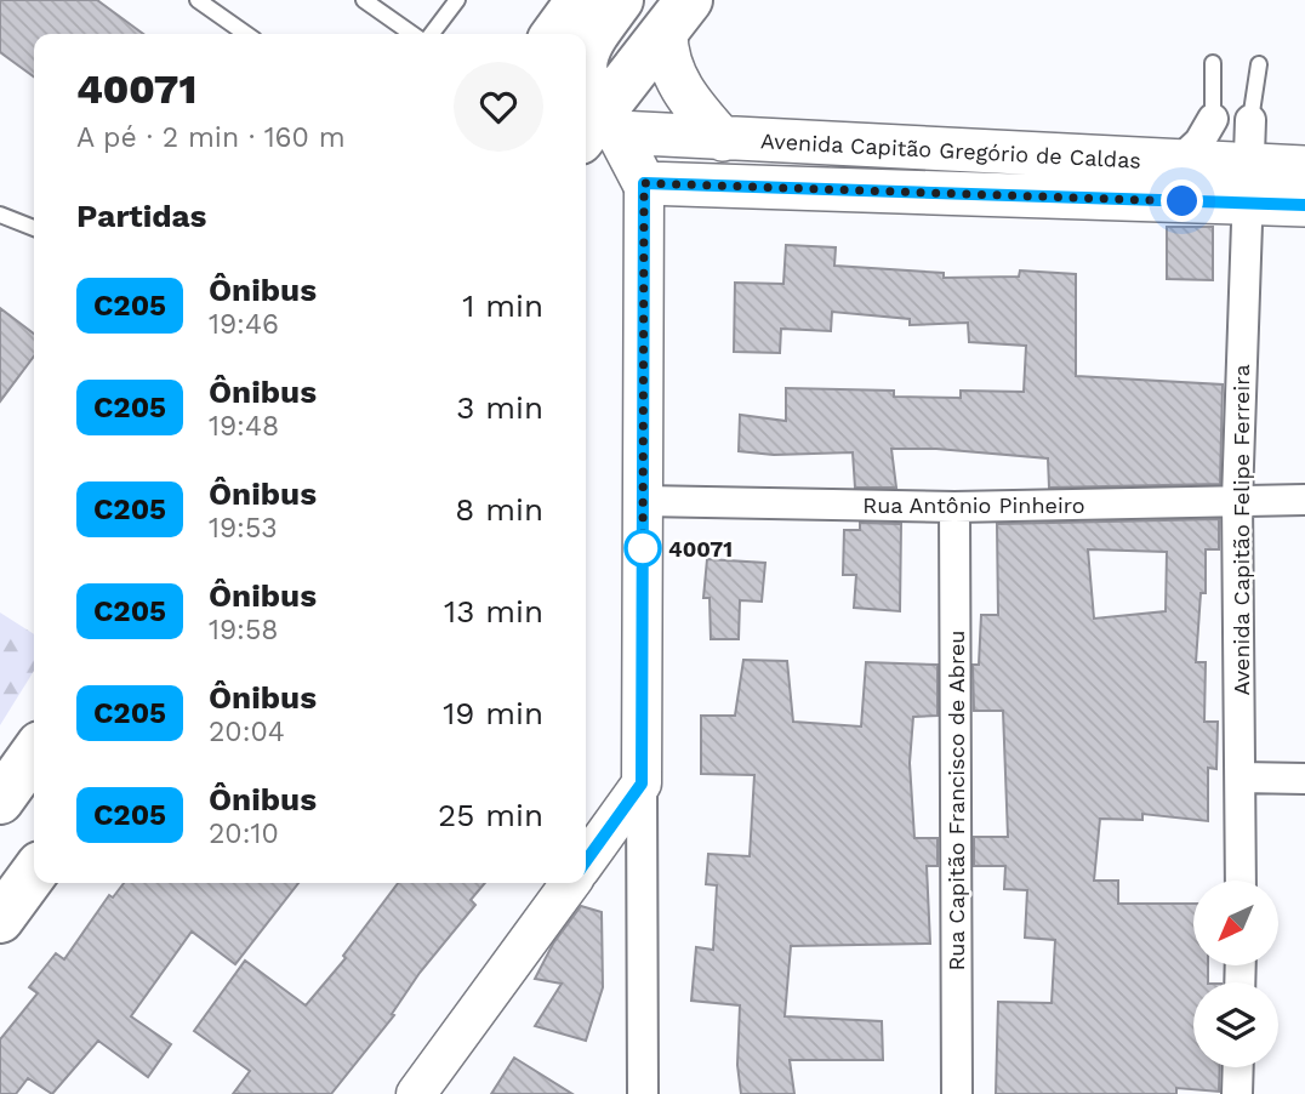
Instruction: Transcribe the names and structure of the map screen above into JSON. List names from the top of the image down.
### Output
{
  "streets": {
    "main road": ["Avenida Capitão Gregório de Caldas"],
    "street": ["Rua Antônio Pinheiro", "Avenida Capitão Felipe Ferreira", "Rua Capitão Francisco de Abreu"]
  },
  "crossings": [
    ["Avenida Capitão Gregório de Caldas", "Avenida Capitão Felipe Ferreira"],
    ["Rua Antônio Pinheiro", "Avenida Capitão Felipe Ferreira"],
    ["Rua Antônio Pinheiro", "Rua Capitão Francisco de Abreu"]
  ],
  "places": ["40071"],
  "lines": ["bus line C205"],
  "north": "bottom left",
  "page": {
    "heading": [
      ["40071", "A pé · 2 min · 160 m"],
      "Partidas"
    ],
    "list": [
      {
        "mark": "C205",
        "name": "Ônibus",
        "note": "19:46",
        "value": "1 min"
      },
      {
        "mark": "C205",
        "name": "Ônibus",
        "note": "19:48",
        "value": "3 min"
      },
      {
        "mark": "C205",
        "name": "Ônibus",
        "note": "19:53",
        "value": "8 min"
      },
      {
        "mark": "C205",
        "name": "Ônibus",
        "note": "19:58",
        "value": "13 min"
      },
      {
        "mark": "C205",
        "name": "Ônibus",
        "note": "20:04",
        "value": "19 min"
      },
      {
        "mark": "C205",
        "name": "Ônibus",
        "note": "20:10",
        "value": "25 min"
      }
    ]
  }
}
